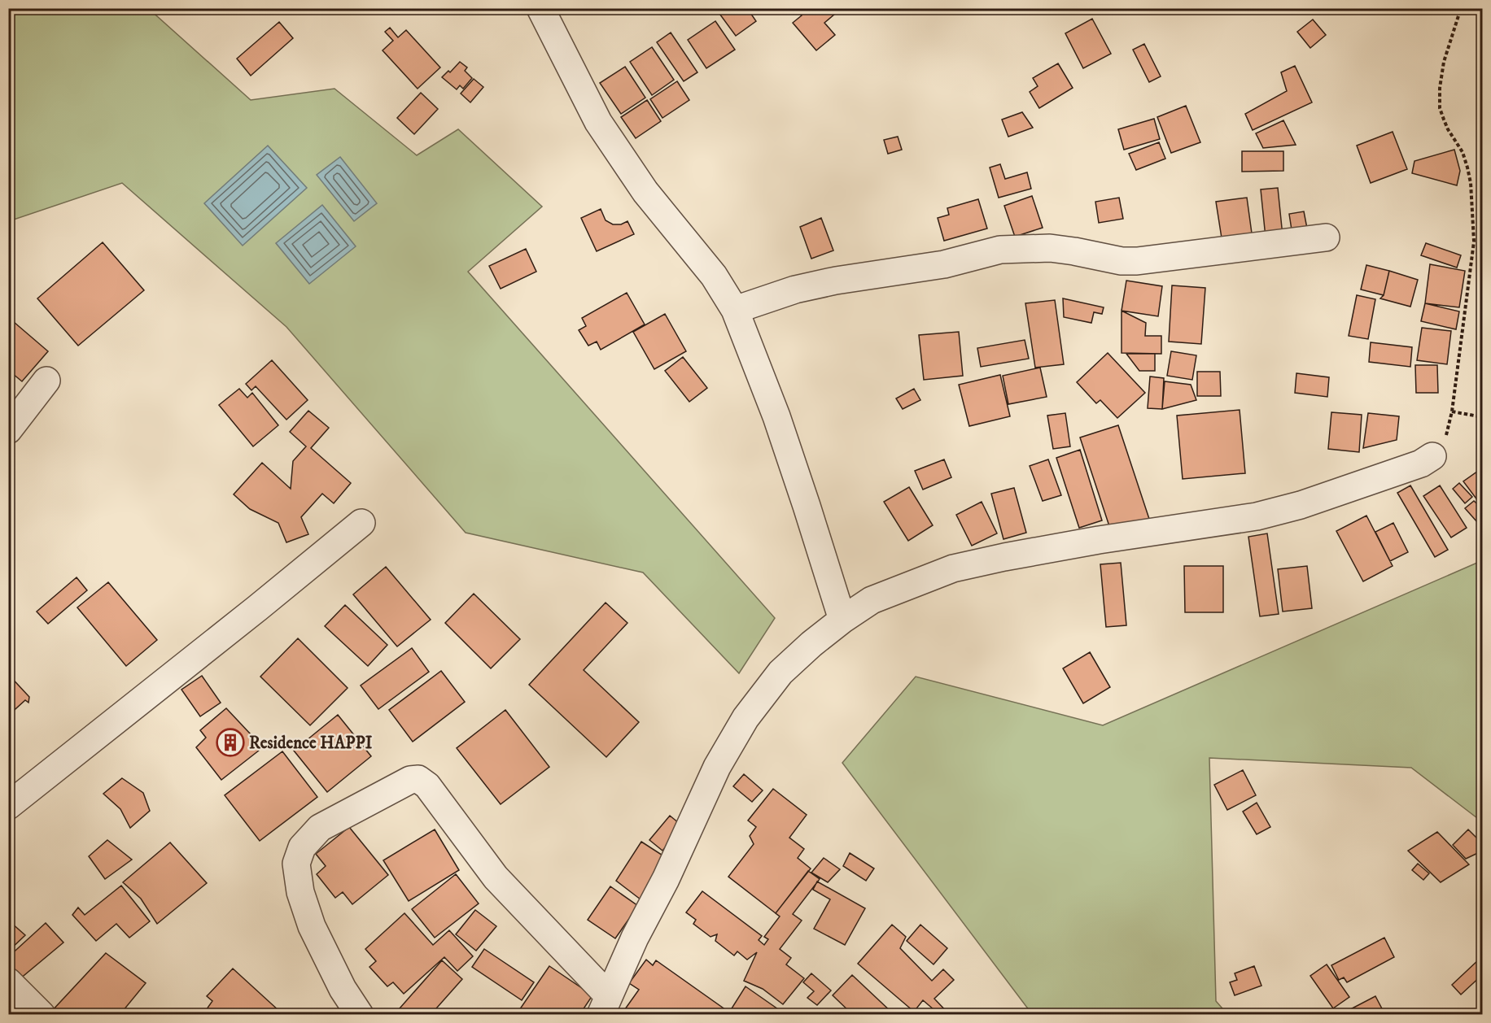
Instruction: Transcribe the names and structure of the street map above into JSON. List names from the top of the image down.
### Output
{
  "places": {
    "building": ["Residence HAPPI"]
  }
}
